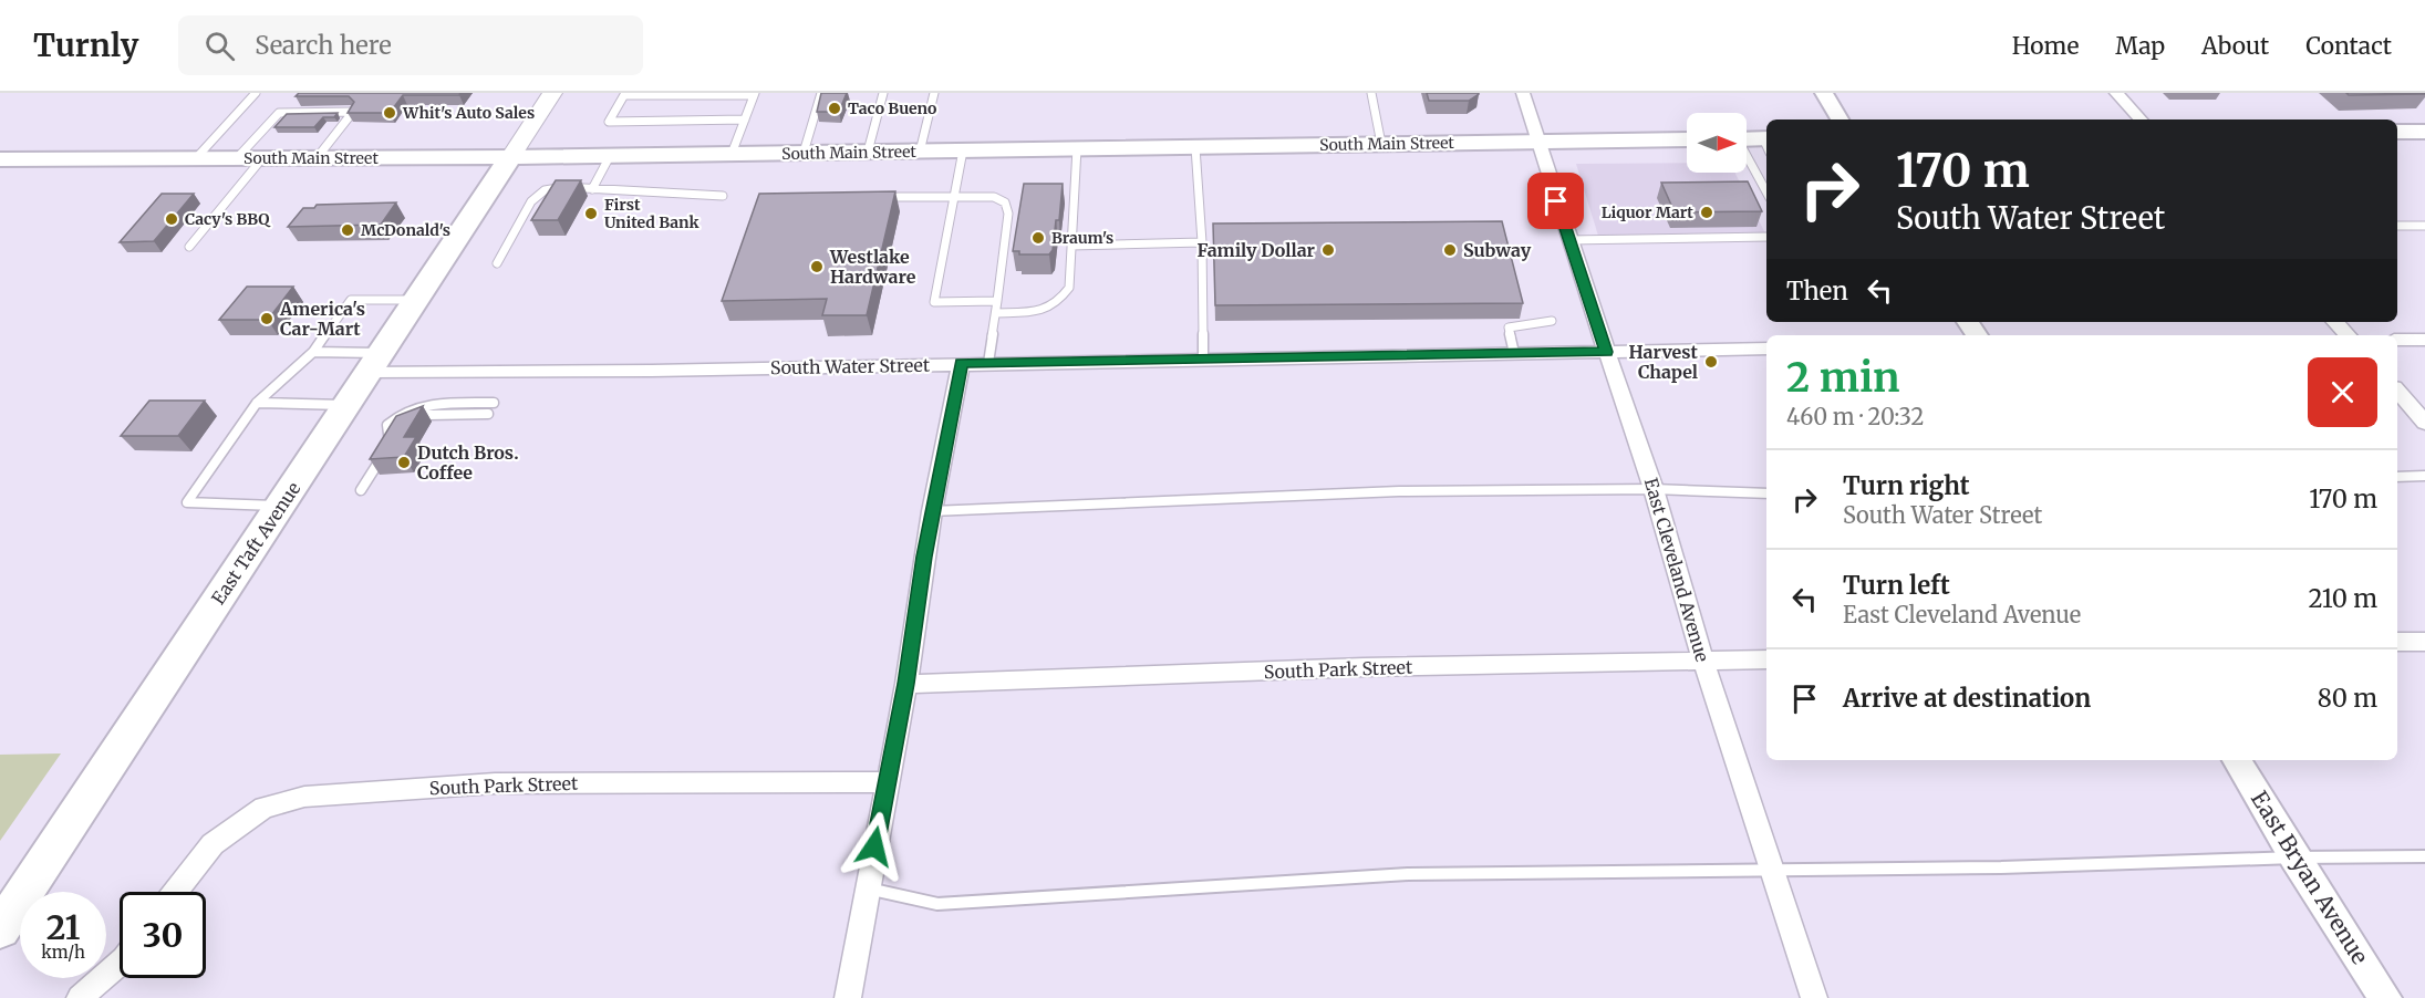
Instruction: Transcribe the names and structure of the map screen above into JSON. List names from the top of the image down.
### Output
{
  "streets": {
    "main road": ["South Main Street", "East Taft Avenue"],
    "street": [
      "South Water Street",
      "East Cleveland Avenue",
      "South Park Street",
      "East Bryan Avenue"
    ]
  },
  "crossings": [
    ["South Main Street", "East Taft Avenue"],
    ["South Main Street", "East Cleveland Avenue"],
    ["South Water Street", "East Taft Avenue"],
    ["South Water Street", "East Cleveland Avenue"],
    ["East Cleveland Avenue", "South Park Street"]
  ],
  "places": [
    "Taco Bueno",
    "Whit's Auto Sales",
    "Liquor Mart",
    "First United Bank",
    "Cacy's BBQ",
    "McDonald's",
    "Braum's",
    "Family Dollar",
    "Subway",
    "Westlake Hardware",
    "America's Car-Mart",
    "Harvest Chapel",
    "Dutch Bros. Coffee"
  ],
  "north": "right",
  "page": {
    "header": "Turnly",
    "search": "Search here",
    "nav": [
      "Home",
      "Map",
      "About",
      "Contact"
    ],
    "turn": ["170 m", "South Water Street"],
    "then": "Then",
    "heading": ["2 min", "460 m · 20:32"],
    "list": [
      {
        "name": "Turn right",
        "note": "South Water Street",
        "value": "170 m"
      },
      {
        "name": "Turn left",
        "note": "East Cleveland Avenue",
        "value": "210 m"
      },
      {
        "name": "Arrive at destination",
        "value": "80 m"
      }
    ],
    "speed": "21 km/h",
    "limit": "30"
  }
}
